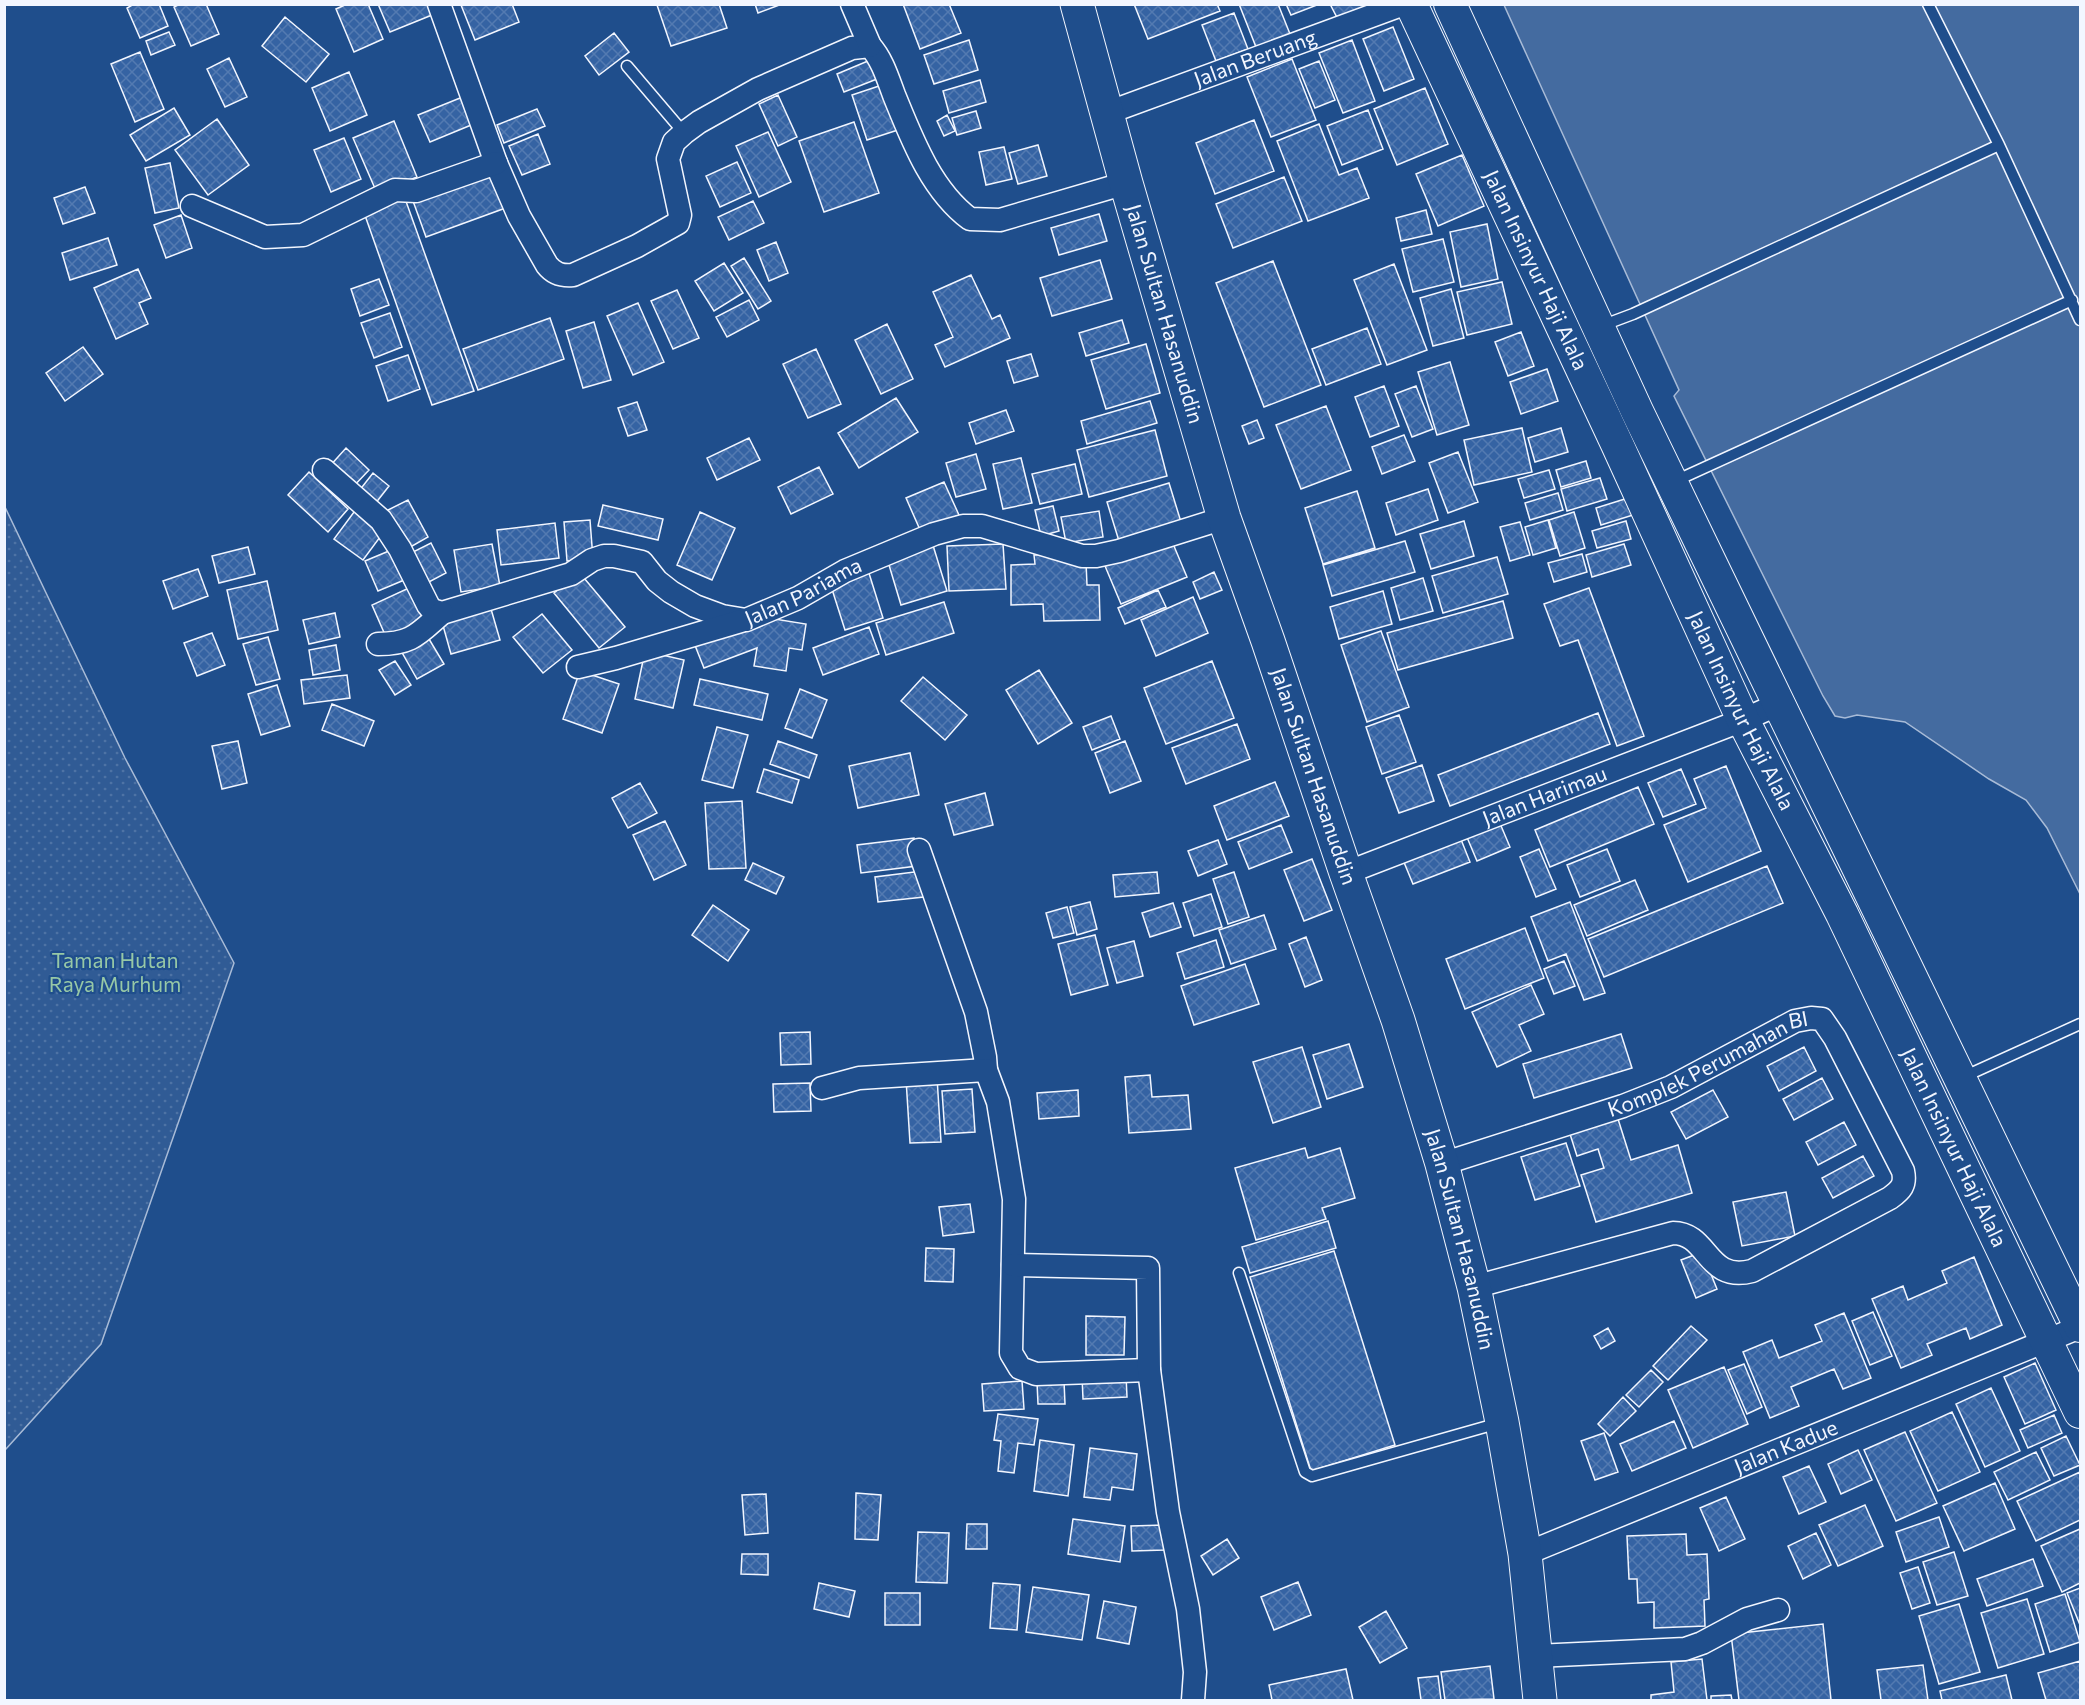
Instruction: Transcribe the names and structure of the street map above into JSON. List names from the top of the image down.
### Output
{
  "streets": {
    "highway": ["Jalan Sultan Hasanuddin"],
    "main road": ["Jalan Insinyur Haji Alala"],
    "street": [
      "Jalan Beruang",
      "Jalan Pariama",
      "Jalan Harimau",
      "Komplek Perumahan BI",
      "Jalan Kadue"
    ]
  },
  "crossings": [
    ["Jalan Beruang", "Jalan Sultan Hasanuddin"],
    ["Jalan Insinyur Haji Alala", "Jalan Harimau"],
    ["Jalan Insinyur Haji Alala", "Jalan Kadue"],
    ["Jalan Sultan Hasanuddin", "Jalan Pariama"],
    ["Jalan Sultan Hasanuddin", "Jalan Harimau"],
    ["Jalan Sultan Hasanuddin", "Komplek Perumahan BI"],
    ["Jalan Sultan Hasanuddin", "Jalan Kadue"]
  ],
  "parks": ["Taman Hutan Raya Murhum"]
}
